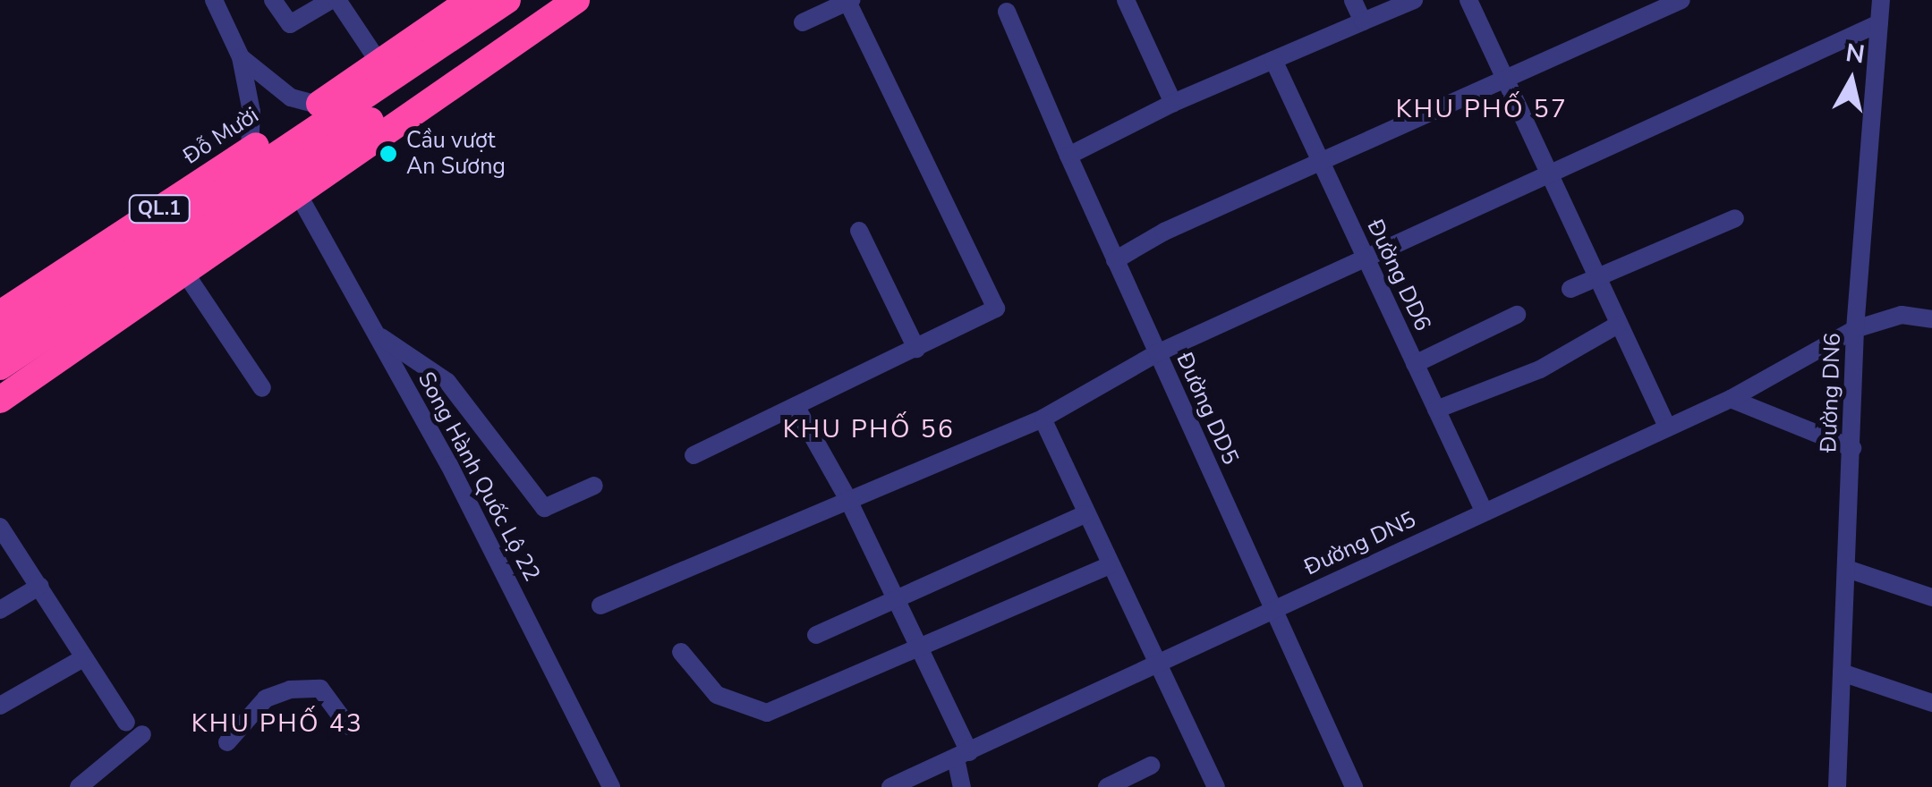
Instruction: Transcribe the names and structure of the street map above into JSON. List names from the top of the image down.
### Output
{
  "streets": {
    "highway": ["Đỗ Mười", "QL.1"],
    "street": [
      "Đường DD6",
      "Đường DN6",
      "Đường DD5",
      "Song Hành Quốc Lộ 22",
      "Đường DN5"
    ]
  },
  "crossings": [
    ["Đỗ Mười", "QL.1"],
    ["QL.1", "Song Hành Quốc Lộ 22"],
    ["Đường DD6", "Đường DN5"],
    ["Đường DN6", "Đường DN5"],
    ["Đường DD5", "Đường DN5"]
  ],
  "districts": ["KHU PHỐ 57", "KHU PHỐ 56", "KHU PHỐ 43"],
  "places": ["Cầu vượt An Sương"],
  "north": "top"
}
